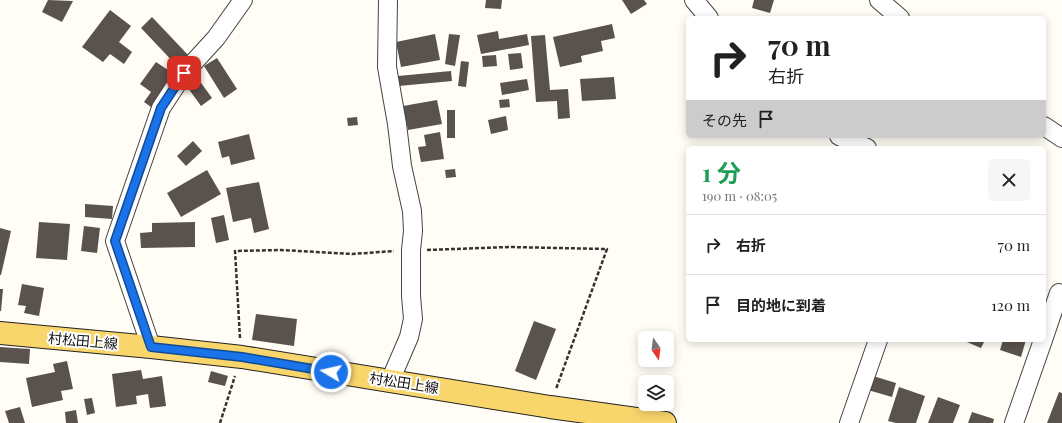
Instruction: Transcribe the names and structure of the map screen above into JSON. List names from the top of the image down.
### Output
{
  "streets": {
    "main road": ["村松田上線"]
  },
  "north": "bottom",
  "page": {
    "turn": ["70 m", "右折"],
    "then": "その先",
    "heading": ["1 分", "190 m · 08:05"],
    "list": [
      {
        "name": "右折",
        "value": "70 m"
      },
      {
        "name": "目的地に到着",
        "value": "120 m"
      }
    ]
  }
}
